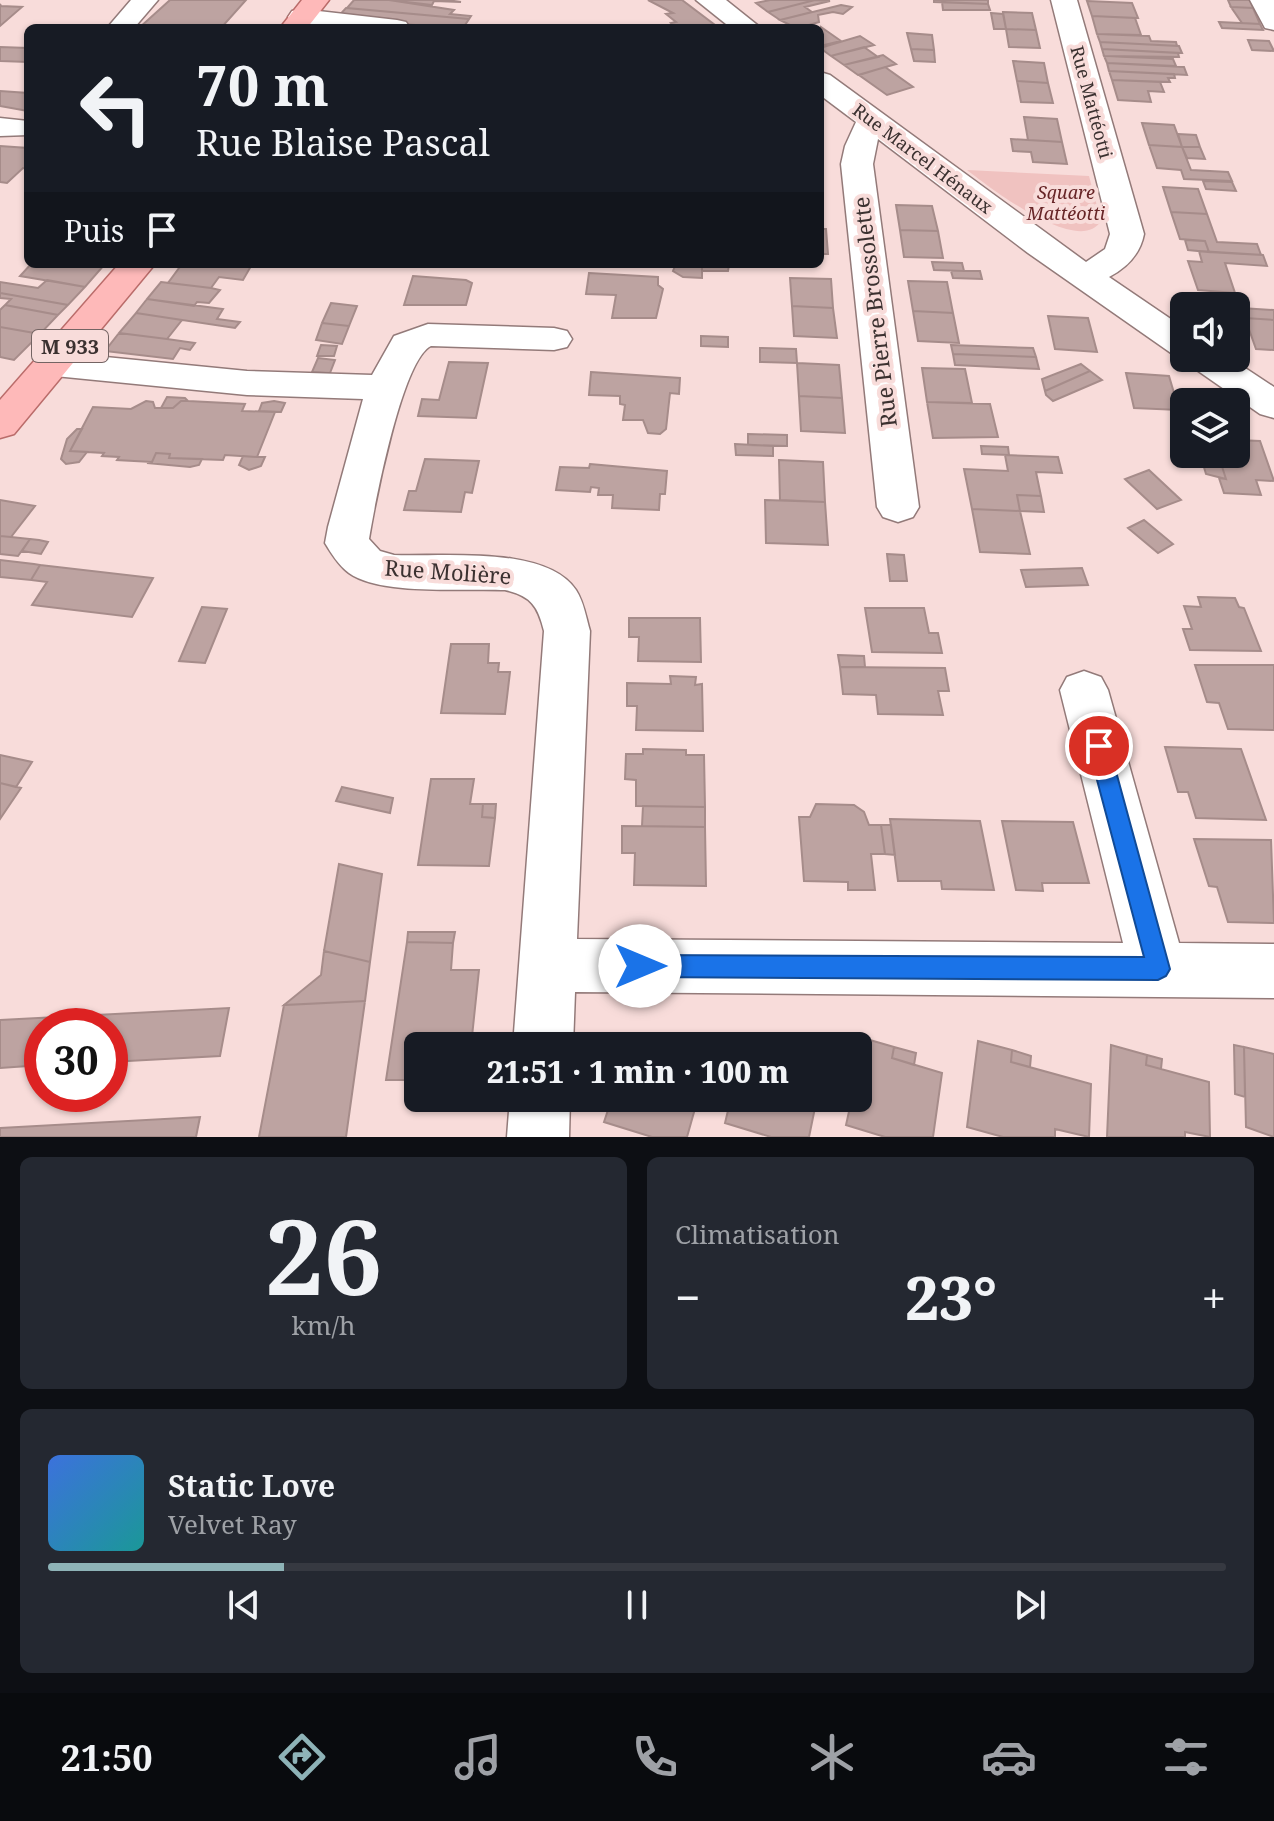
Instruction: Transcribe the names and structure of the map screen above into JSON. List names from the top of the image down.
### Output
{
  "streets": {
    "main road": ["M 933"],
    "street": [
      "Rue Mattéotti",
      "Rue Marcel Hénaux",
      "Rue Pierre Brossolette",
      "Rue Molière"
    ]
  },
  "crossings": [
    ["Rue Mattéotti", "Rue Marcel Hénaux"],
    ["Rue Marcel Hénaux", "Rue Pierre Brossolette"]
  ],
  "parks": ["Square Mattéotti"],
  "page": {
    "turn": ["70 m", "Rue Blaise Pascal"],
    "then": "Puis",
    "limit": "30",
    "trip": "21:51 · 1 min · 100 m",
    "tile": [
      ["26", "km/h"],
      "Climatisation"
    ],
    "heat": ["−", "23°", "+"],
    "song": ["Static Love", "Velvet Ray"],
    "tabs": "21:50"
  }
}
